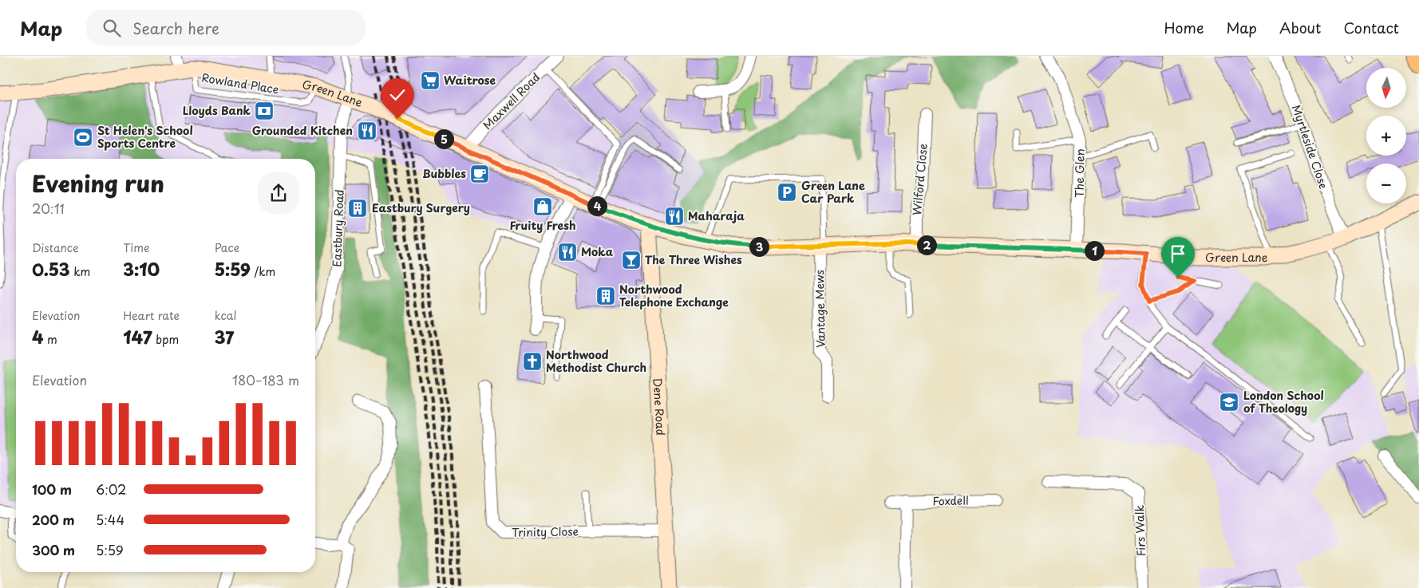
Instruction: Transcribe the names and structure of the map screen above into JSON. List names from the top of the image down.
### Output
{
  "streets": {
    "main road": ["Green Lane", "Dene Road"],
    "street": [
      "Maxwell Road",
      "Myrtleside Close",
      "The Glen",
      "Wilford Close",
      "Eastbury Road",
      "Vantage Mews",
      "Foxdell",
      "Firs Walk",
      "Trinity Close"
    ],
    "lane": ["Rowland Place"]
  },
  "crossings": [
    ["Rowland Place", "Green Lane"],
    ["Green Lane", "Maxwell Road"],
    ["Green Lane", "Myrtleside Close"],
    ["Green Lane", "The Glen"],
    ["Green Lane", "Wilford Close"],
    ["Green Lane", "Eastbury Road"],
    ["Green Lane", "Vantage Mews"],
    ["Green Lane", "Dene Road"],
    ["Dene Road", "Trinity Close"]
  ],
  "places": {
    "supermarket": ["Waitrose"],
    "bank": ["Lloyds Bank"],
    "restaurant": ["Grounded Kitchen", "Maharaja", "Moka"],
    "sports": ["St Helen's School Sports Centre"],
    "cafe": ["Bubbles"],
    "parking": ["Green Lane Car Park"],
    "shop": ["Fruity Fresh"],
    "building": ["Eastbury Surgery", "Northwood Telephone Exchange"],
    "bar": ["The Three Wishes"],
    "church": ["Northwood Methodist Church"],
    "school or university": ["London School of Theology"]
  },
  "north": "bottom",
  "page": {
    "header": "Map",
    "search": "Search here",
    "nav": [
      "Home",
      "Map",
      "About",
      "Contact"
    ],
    "map_buttons": ["+", "−"],
    "pins": [
      "5",
      "4",
      "2",
      "3",
      "1"
    ],
    "heading": ["Evening run", "20:11"],
    "stats": [
      ["Distance", "0.53 km"],
      ["Time", "3:10"],
      ["Pace", "5:59 /km"],
      ["Elevation", "4 m"],
      ["Heart rate", "147 bpm"],
      ["kcal", "37"]
    ],
    "chart": ["Elevation", "180–183 m"],
    "list": [
      {
        "name": "100 m",
        "note": "6:02"
      },
      {
        "name": "200 m",
        "note": "5:44"
      },
      {
        "name": "300 m",
        "note": "5:59"
      }
    ]
  }
}
